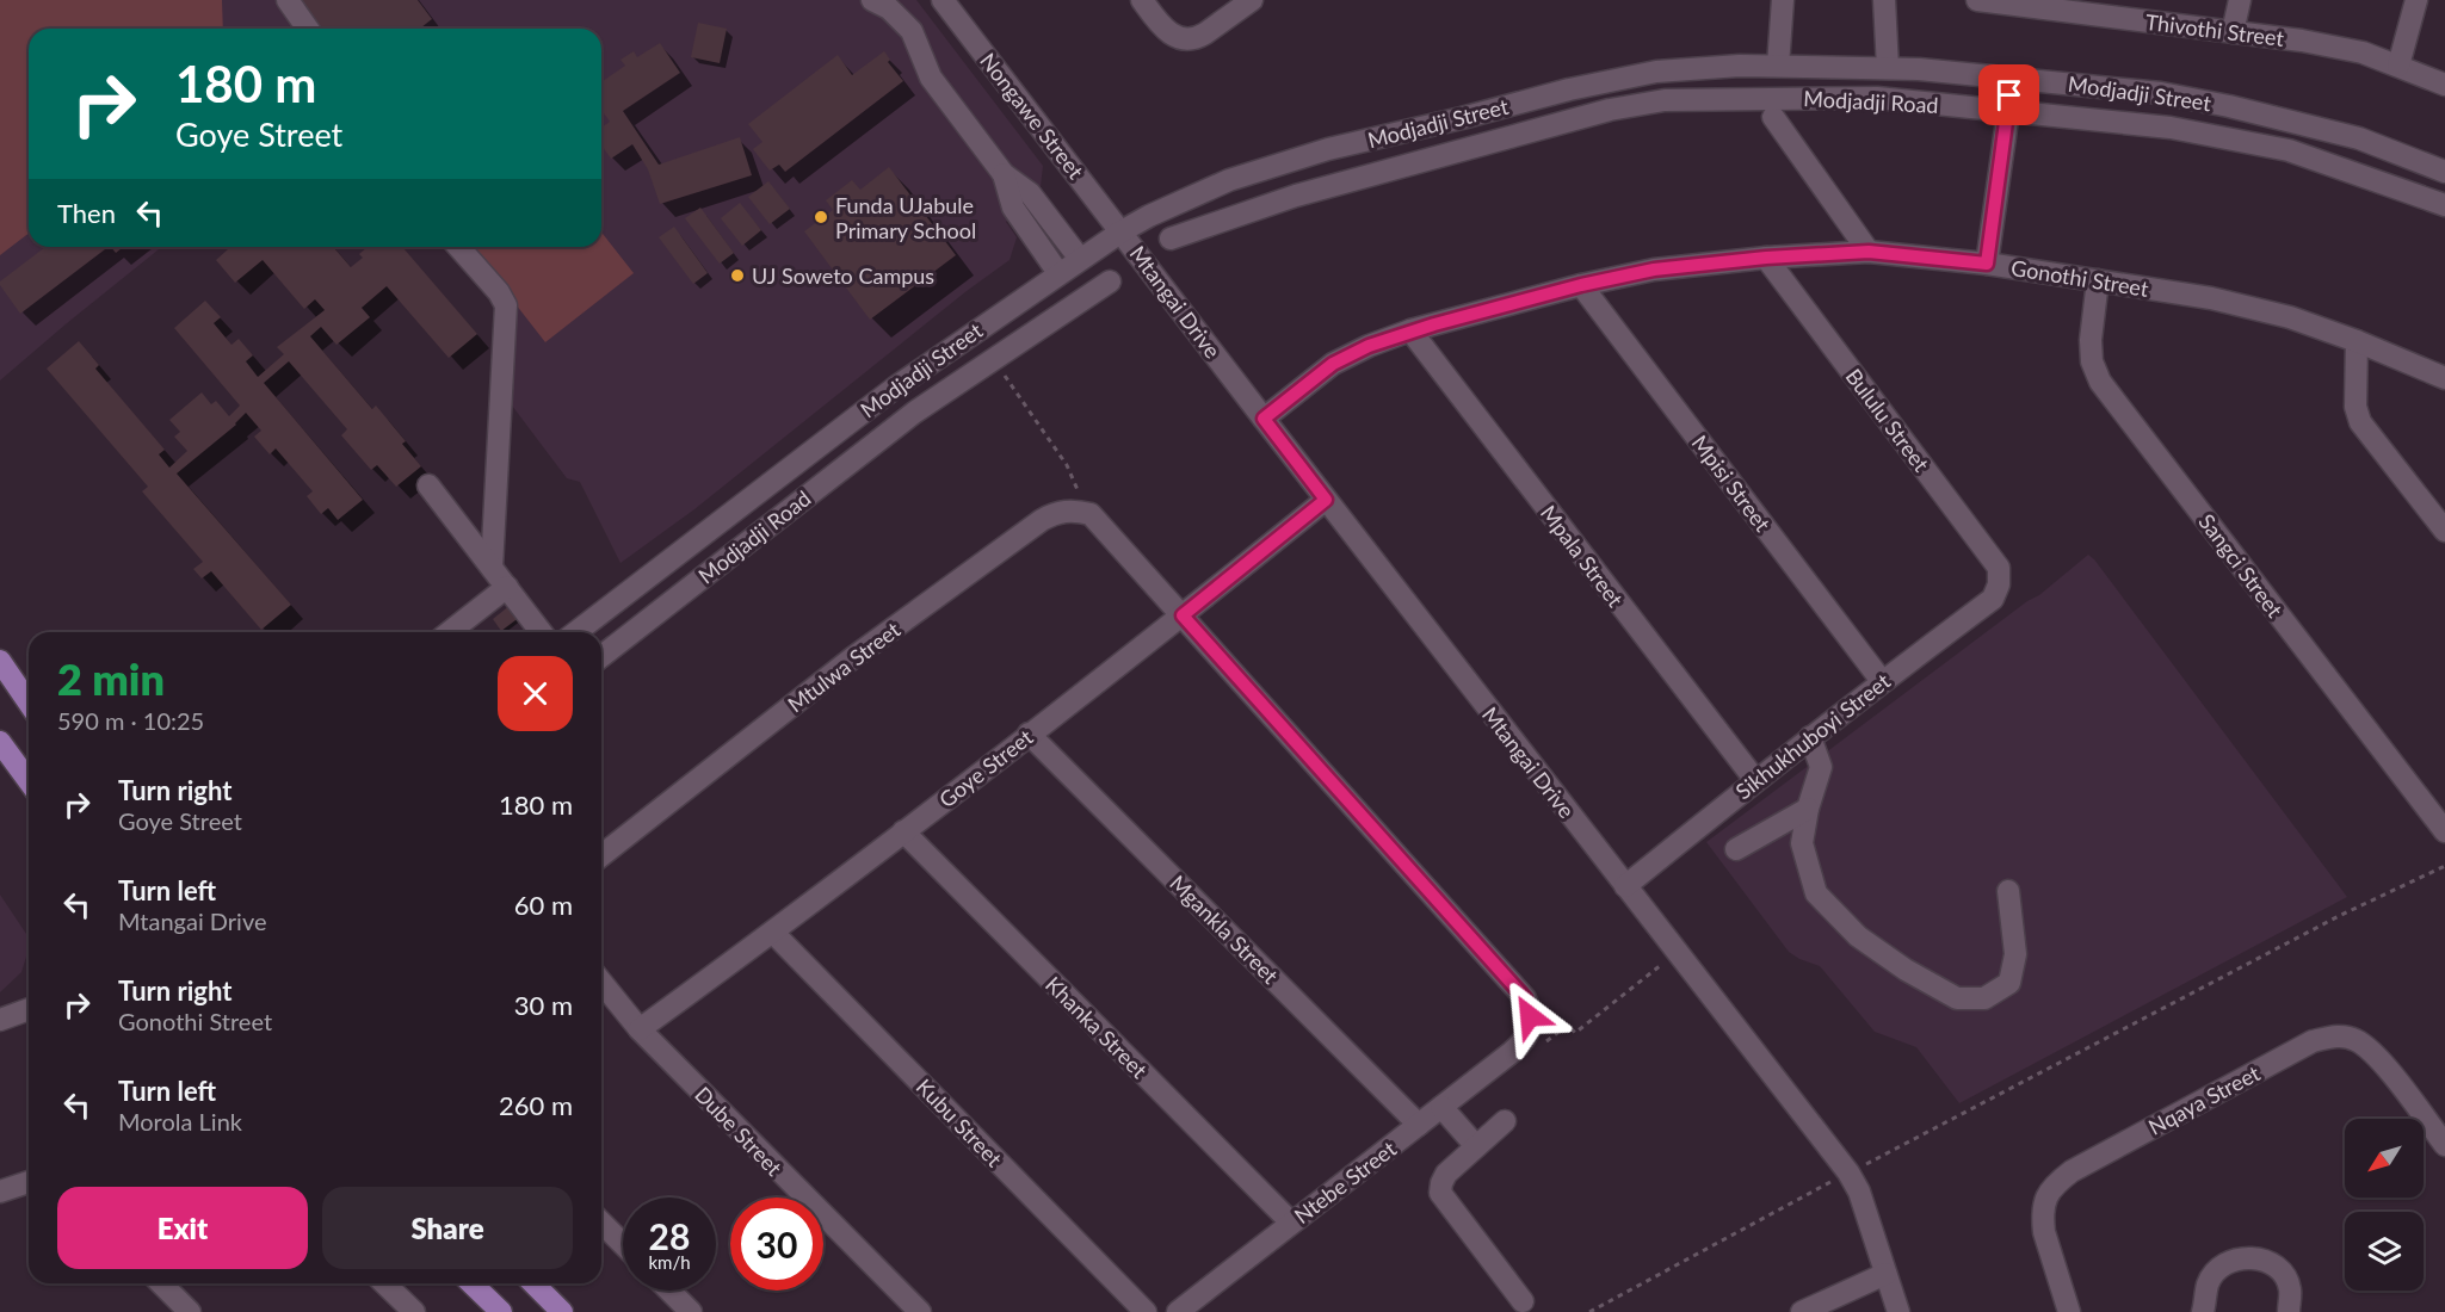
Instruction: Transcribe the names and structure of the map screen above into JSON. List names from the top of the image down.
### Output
{
  "streets": {
    "street": [
      "Thivothi Street",
      "Modjadji Street",
      "Modjadji Road",
      "Nongawe Street",
      "Gonothi Street",
      "Mtangai Drive",
      "Bululu Street",
      "Mpisi Street",
      "Mpala Street",
      "Sangci Street",
      "Mtulwa Street",
      "Sikhukhuboyi Street",
      "Goye Street",
      "Mgankla Street",
      "Khanka Street",
      "Nqaya Street",
      "Kubu Street",
      "Dube Street",
      "Ntebe Street"
    ]
  },
  "crossings": [
    ["Modjadji Street", "Nongawe Street"],
    ["Modjadji Street", "Mtangai Drive"],
    ["Nongawe Street", "Mtangai Drive"],
    ["Gonothi Street", "Mtangai Drive"],
    ["Gonothi Street", "Bululu Street"],
    ["Gonothi Street", "Mpisi Street"],
    ["Gonothi Street", "Mpala Street"],
    ["Gonothi Street", "Sangci Street"],
    ["Mtangai Drive", "Sikhukhuboyi Street"],
    ["Mtangai Drive", "Goye Street"],
    ["Bululu Street", "Sikhukhuboyi Street"],
    ["Mpisi Street", "Sikhukhuboyi Street"],
    ["Mpala Street", "Sikhukhuboyi Street"],
    ["Mtulwa Street", "Ntebe Street"],
    ["Goye Street", "Mgankla Street"],
    ["Goye Street", "Khanka Street"],
    ["Goye Street", "Kubu Street"],
    ["Goye Street", "Dube Street"],
    ["Goye Street", "Ntebe Street"],
    ["Mgankla Street", "Ntebe Street"],
    ["Khanka Street", "Ntebe Street"]
  ],
  "places": ["Funda UJabule Primary School", "UJ Soweto Campus"],
  "north": "bottom left",
  "page": {
    "turn": ["180 m", "Goye Street"],
    "then": "Then",
    "heading": ["2 min", "590 m · 10:25"],
    "list": [
      {
        "name": "Turn right",
        "note": "Goye Street",
        "value": "180 m"
      },
      {
        "name": "Turn left",
        "note": "Mtangai Drive",
        "value": "60 m"
      },
      {
        "name": "Turn right",
        "note": "Gonothi Street",
        "value": "30 m"
      },
      {
        "name": "Turn left",
        "note": "Morola Link",
        "value": "260 m"
      }
    ],
    "buttons": ["Exit", "Share"],
    "speed": "28 km/h",
    "limit": "30"
  }
}
